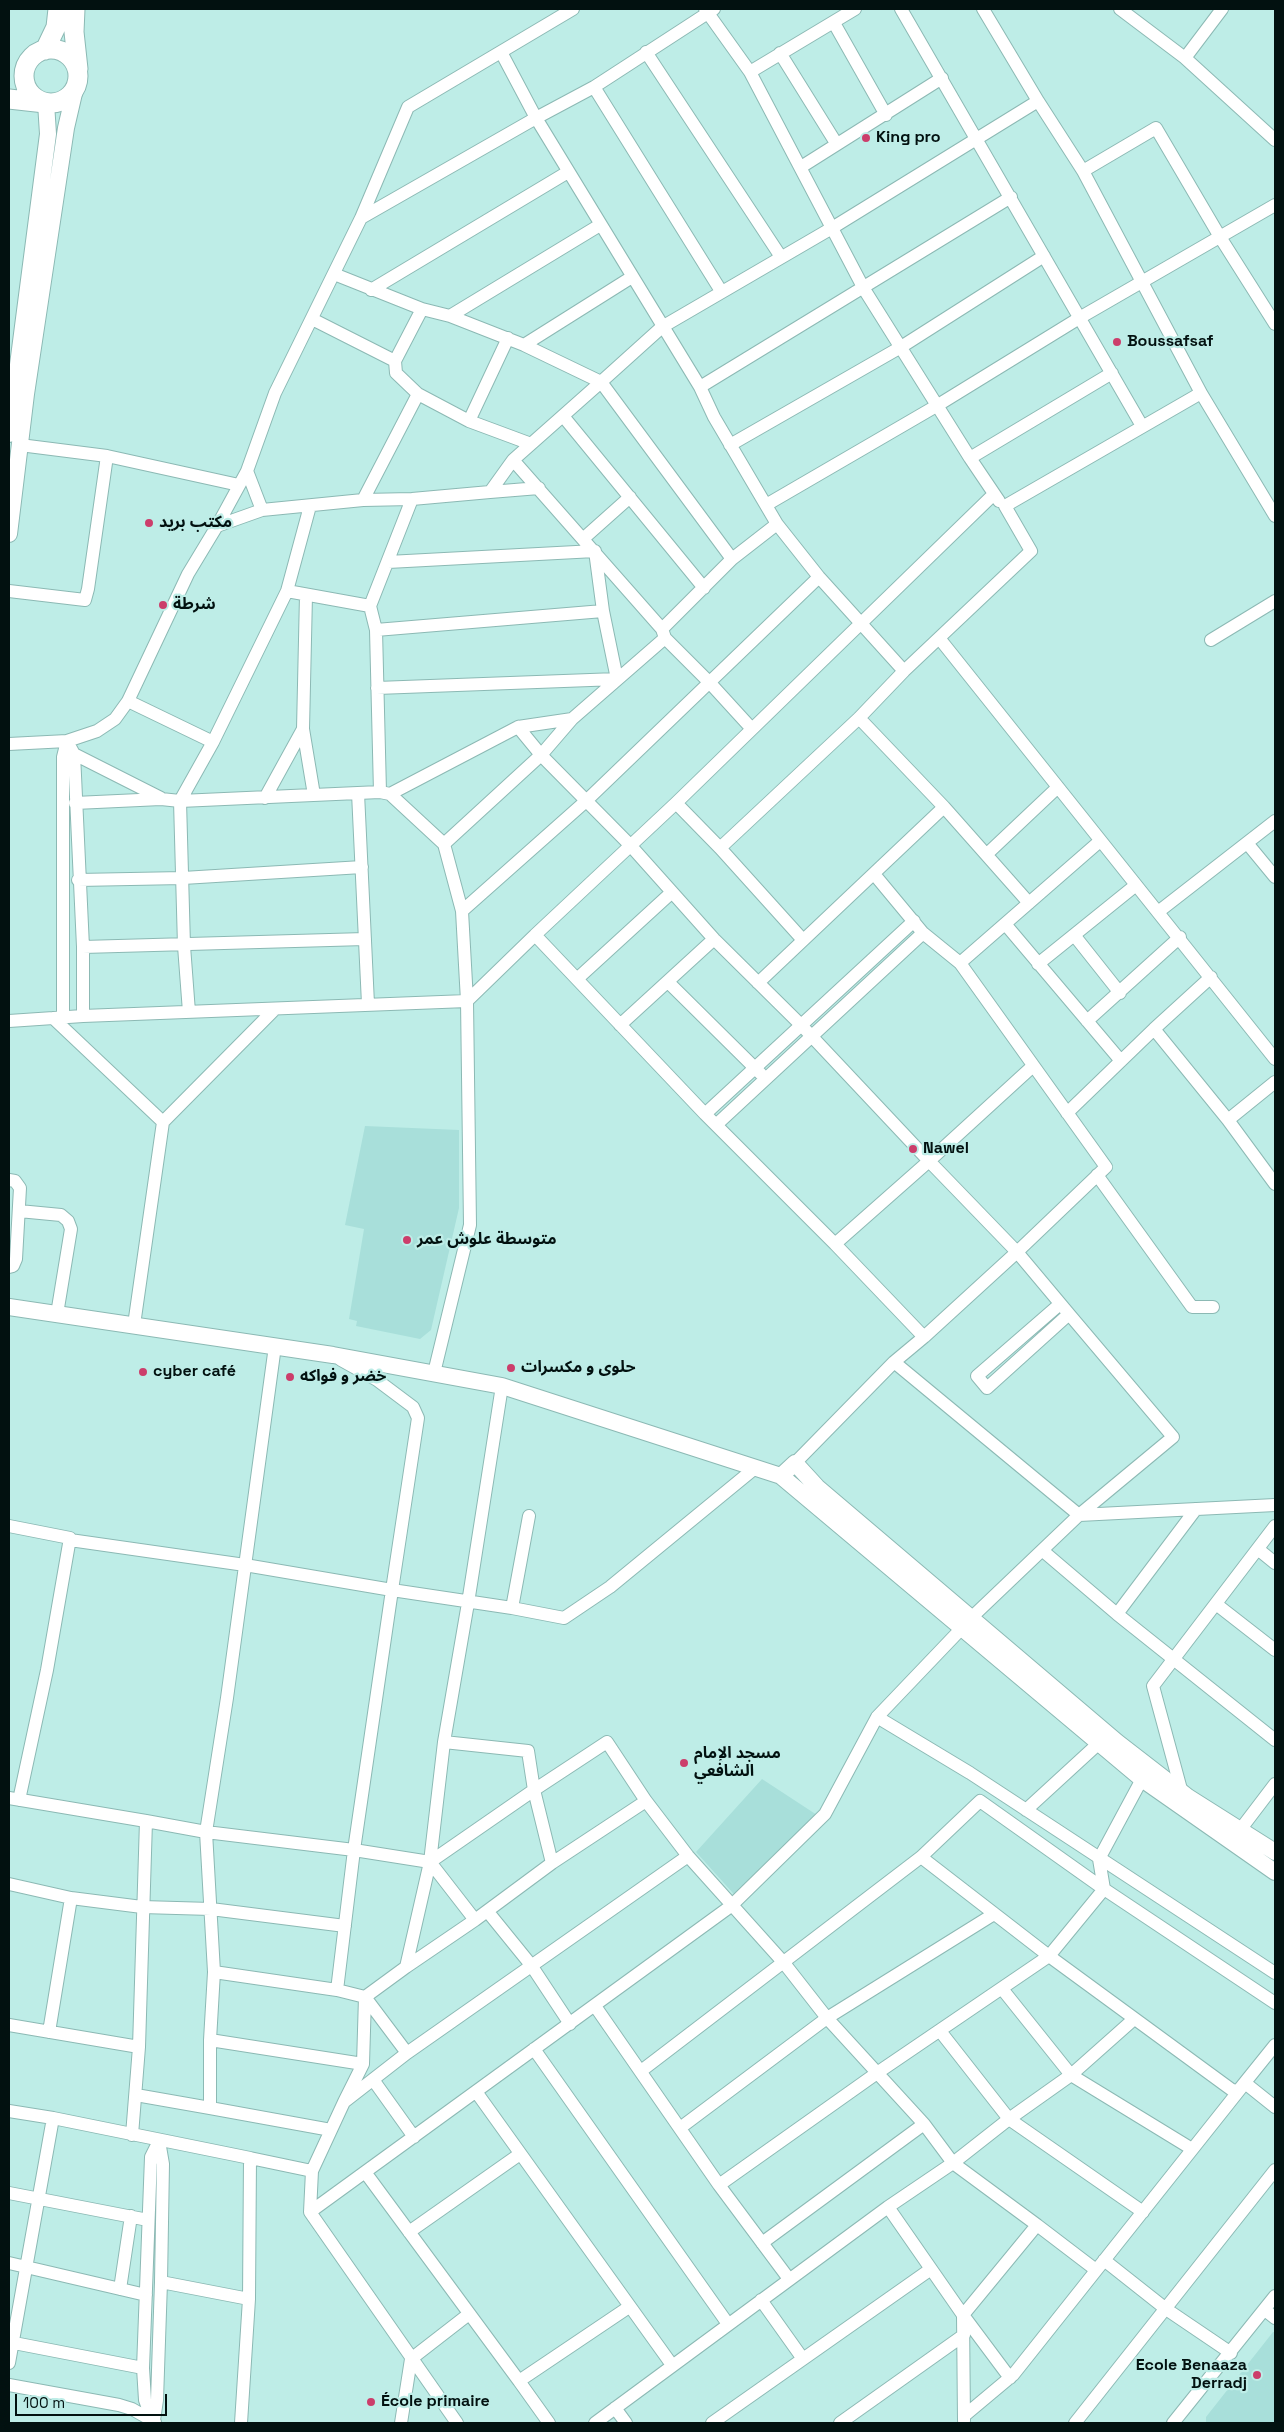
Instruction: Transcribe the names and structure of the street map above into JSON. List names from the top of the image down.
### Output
{
  "places": [
    "King pro",
    "Boussafsaf",
    "مكتب بريد",
    "شرطة",
    "Nawel",
    "متوسطة علوش عمر",
    "حلوى و مكسرات",
    "cyber café",
    "خضر و فواكه",
    "مسجد الإمام الشافعي",
    "Ecole Benaaza Derradj",
    "École primaire"
  ],
  "scale_bar": "100 m"
}
